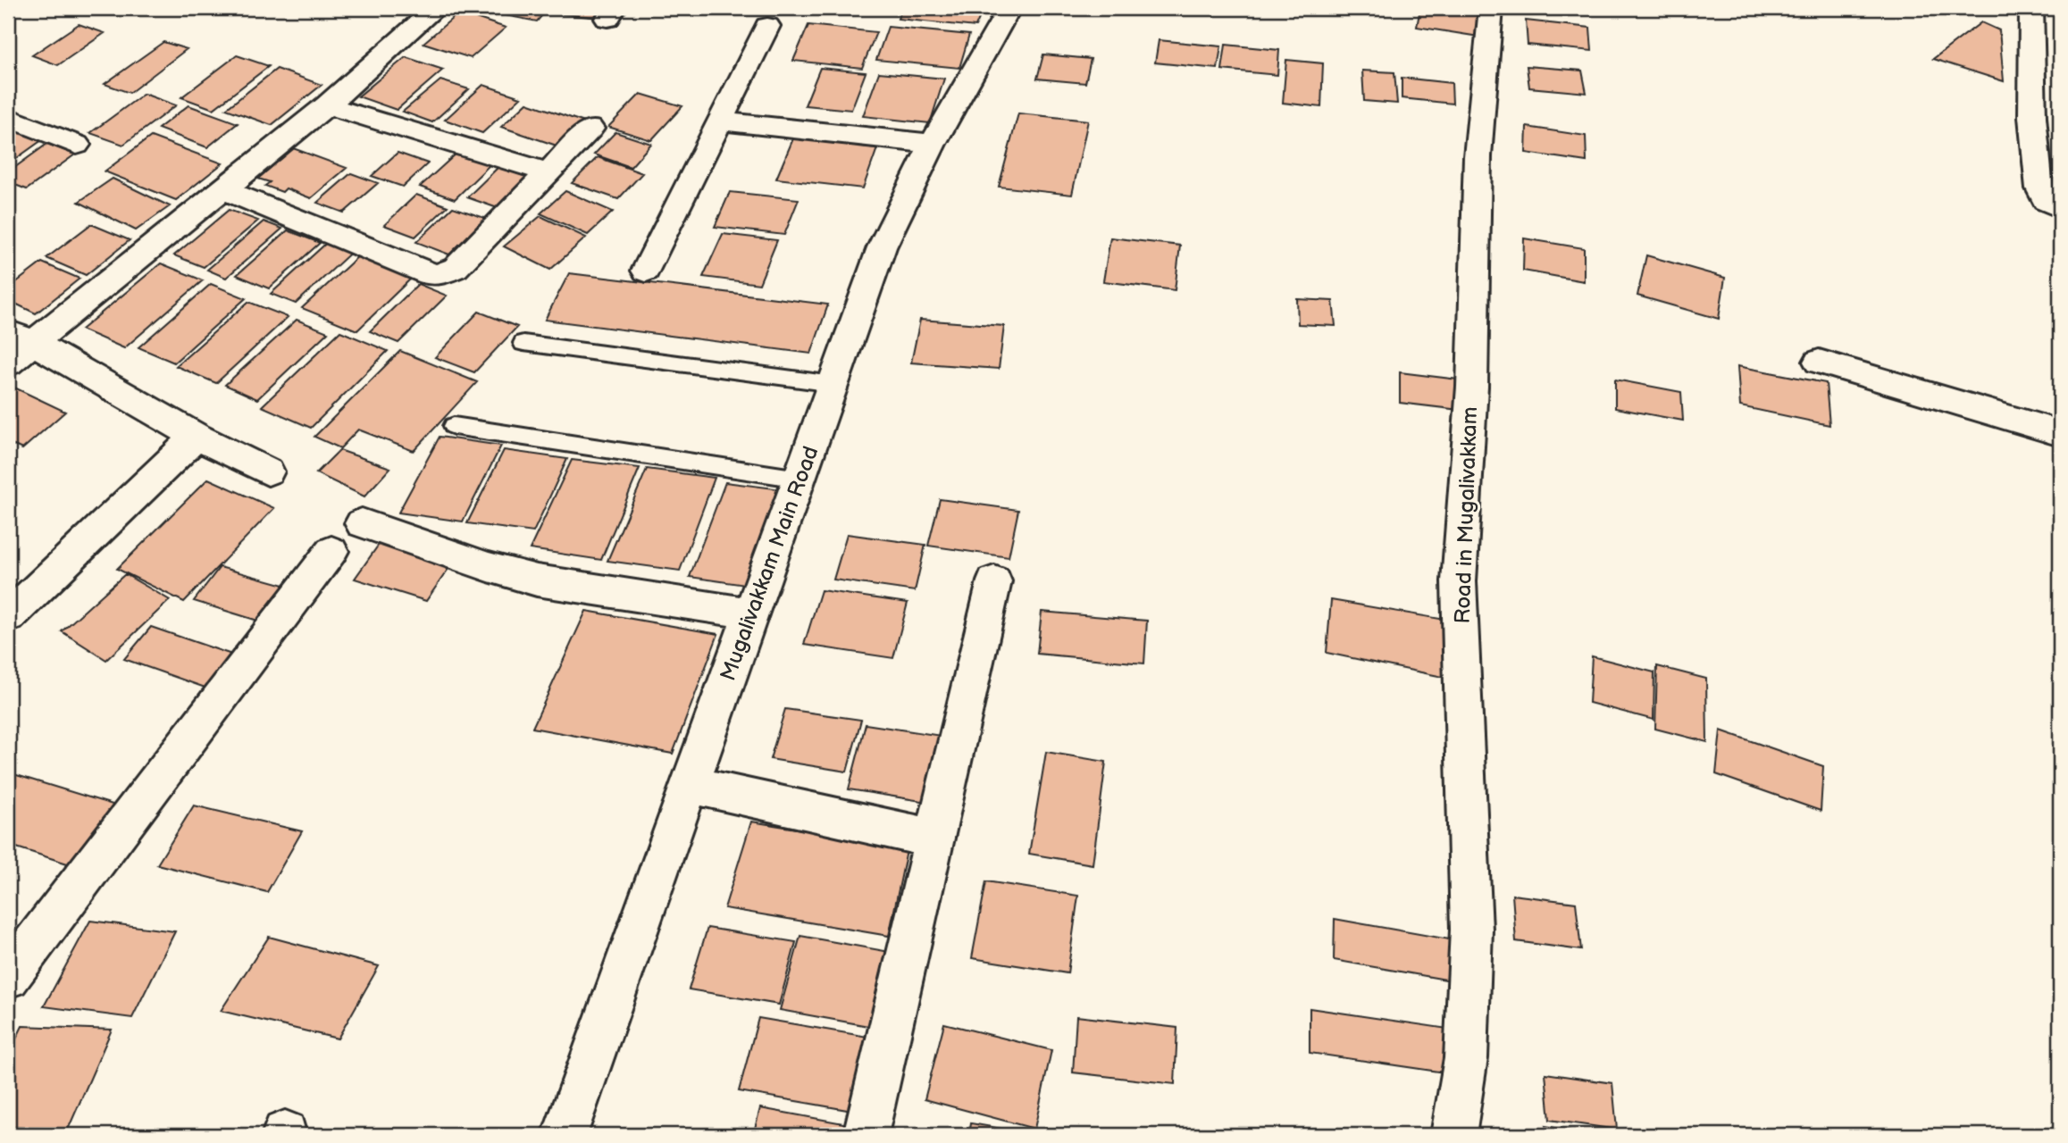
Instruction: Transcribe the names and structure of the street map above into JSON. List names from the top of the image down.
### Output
{
  "streets": {
    "street": ["Road in Mugalivakkam", "Mugalivakkam Main Road"]
  }
}
